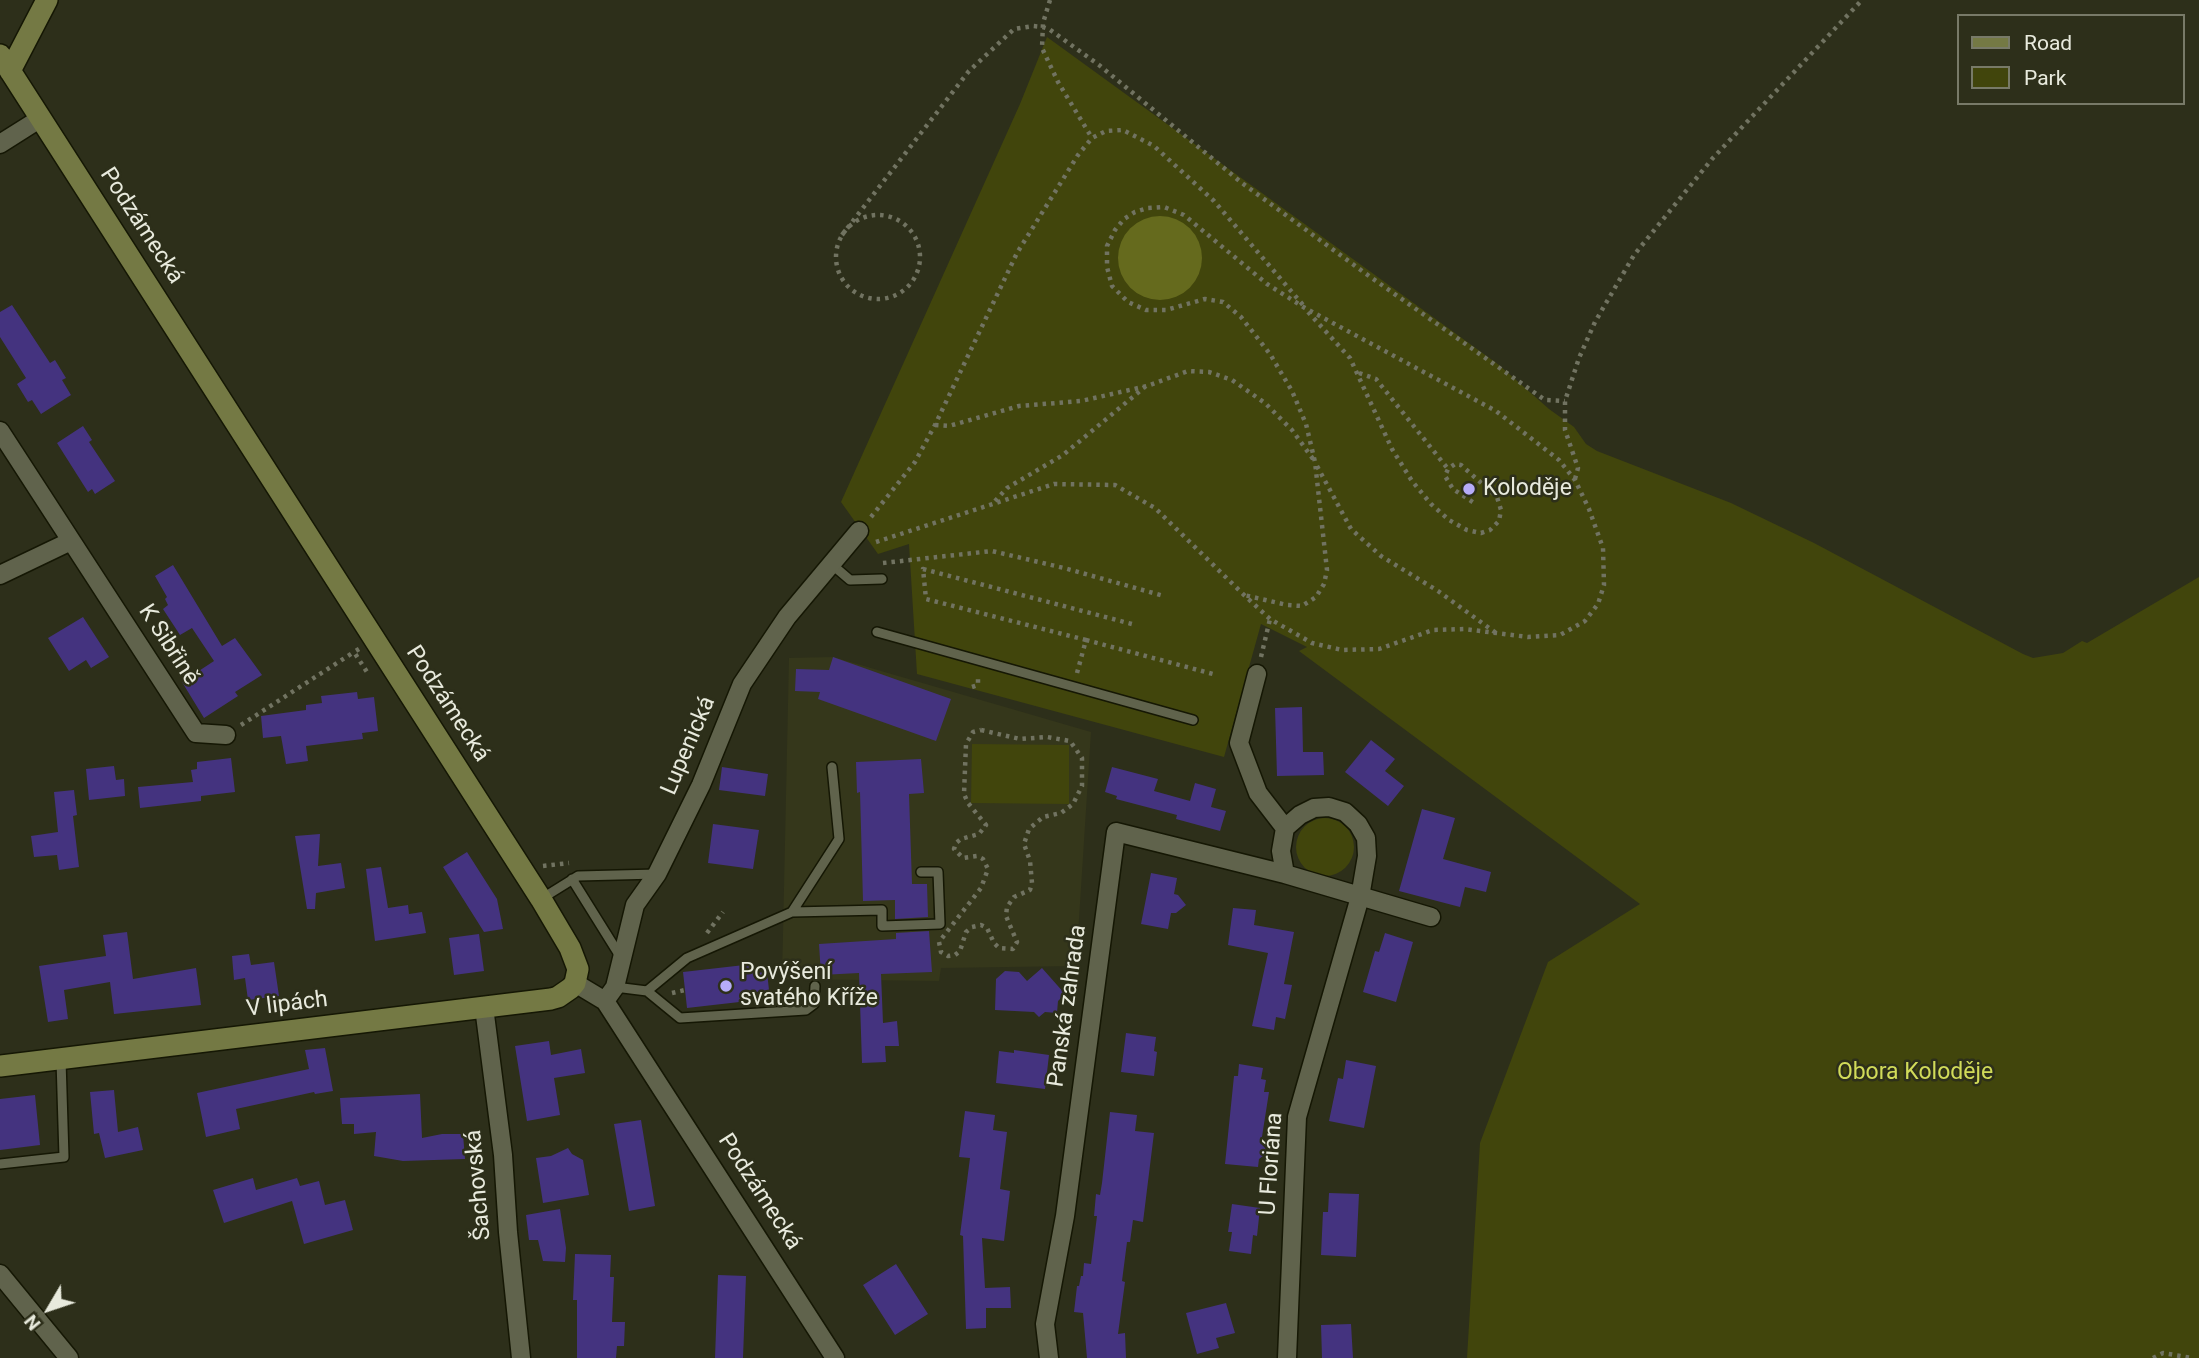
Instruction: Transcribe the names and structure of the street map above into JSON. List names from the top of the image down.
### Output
{
  "streets": {
    "street": [
      "Podzámecká",
      "K Sibřině",
      "Lupenická",
      "V lipách",
      "Panská zahrada",
      "U Floriána",
      "Šachovská"
    ]
  },
  "crossings": [
    ["Podzámecká", "Lupenická"],
    ["Podzámecká", "V lipách"],
    ["V lipách", "Šachovská"],
    ["Panská zahrada", "U Floriána"]
  ],
  "parks": ["Obora Koloděje"],
  "places": ["Koloděje", "Povýšení svatého Kříže"],
  "legend": ["Road", "Park"],
  "north": "bottom left"
}
